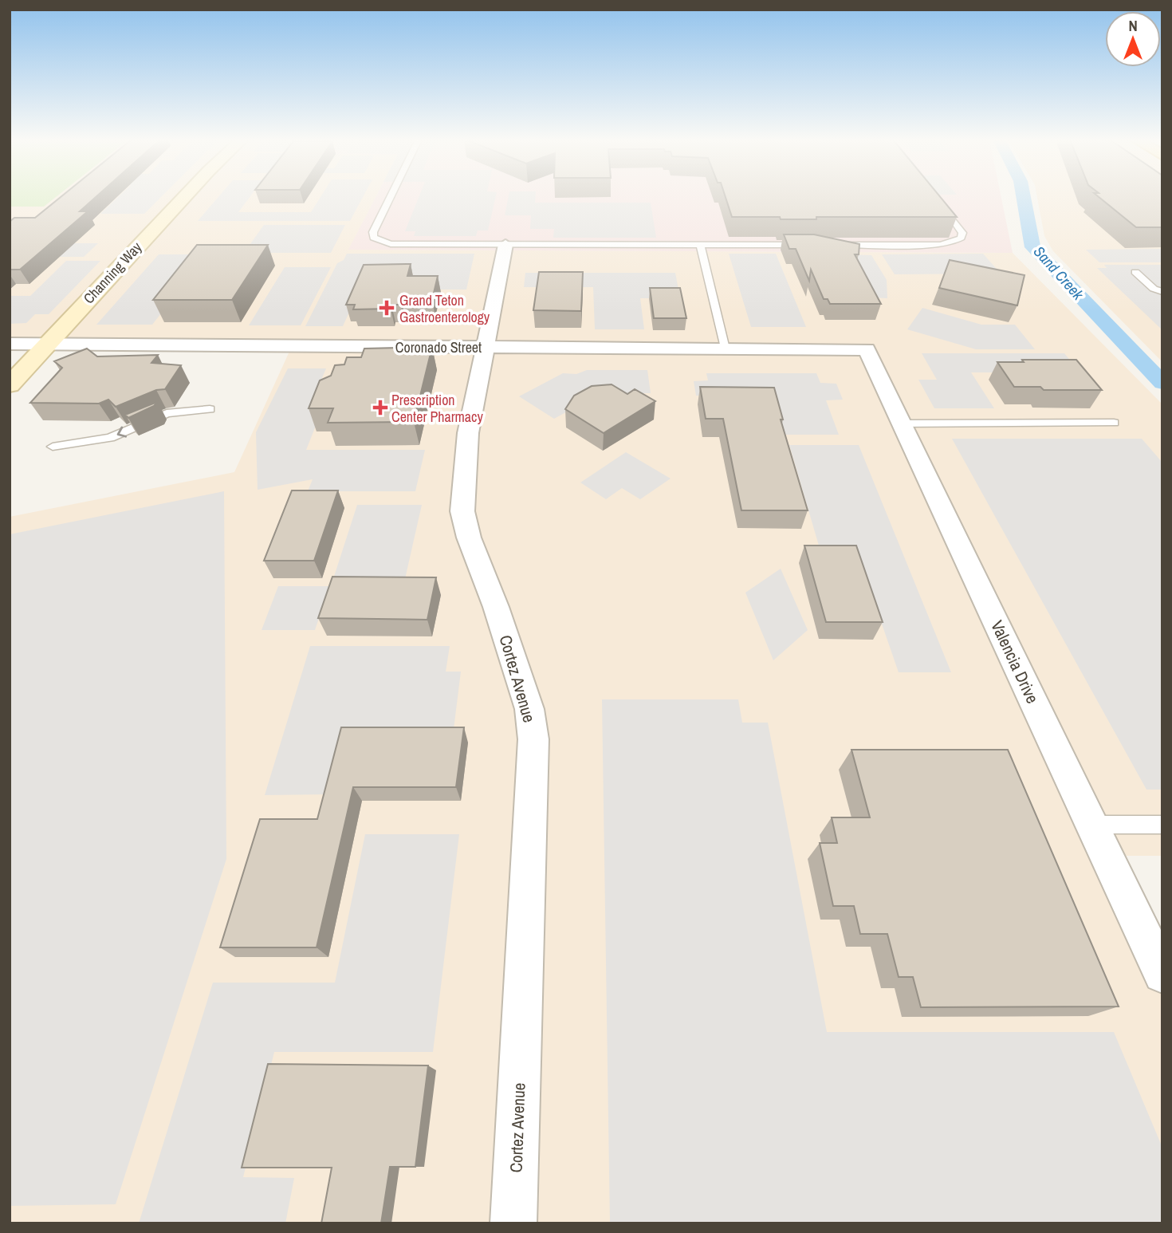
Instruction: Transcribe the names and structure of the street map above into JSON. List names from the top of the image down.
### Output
{
  "streets": {
    "main road": ["Channing Way"],
    "street": ["Coronado Street", "Valencia Drive", "Cortez Avenue"]
  },
  "crossings": [
    ["Channing Way", "Coronado Street"],
    ["Coronado Street", "Valencia Drive"],
    ["Coronado Street", "Cortez Avenue"]
  ],
  "water": ["Sand Creek"],
  "places": {
    "health": ["Grand Teton Gastroenterology", "Prescription Center Pharmacy"]
  },
  "north": "top"
}
